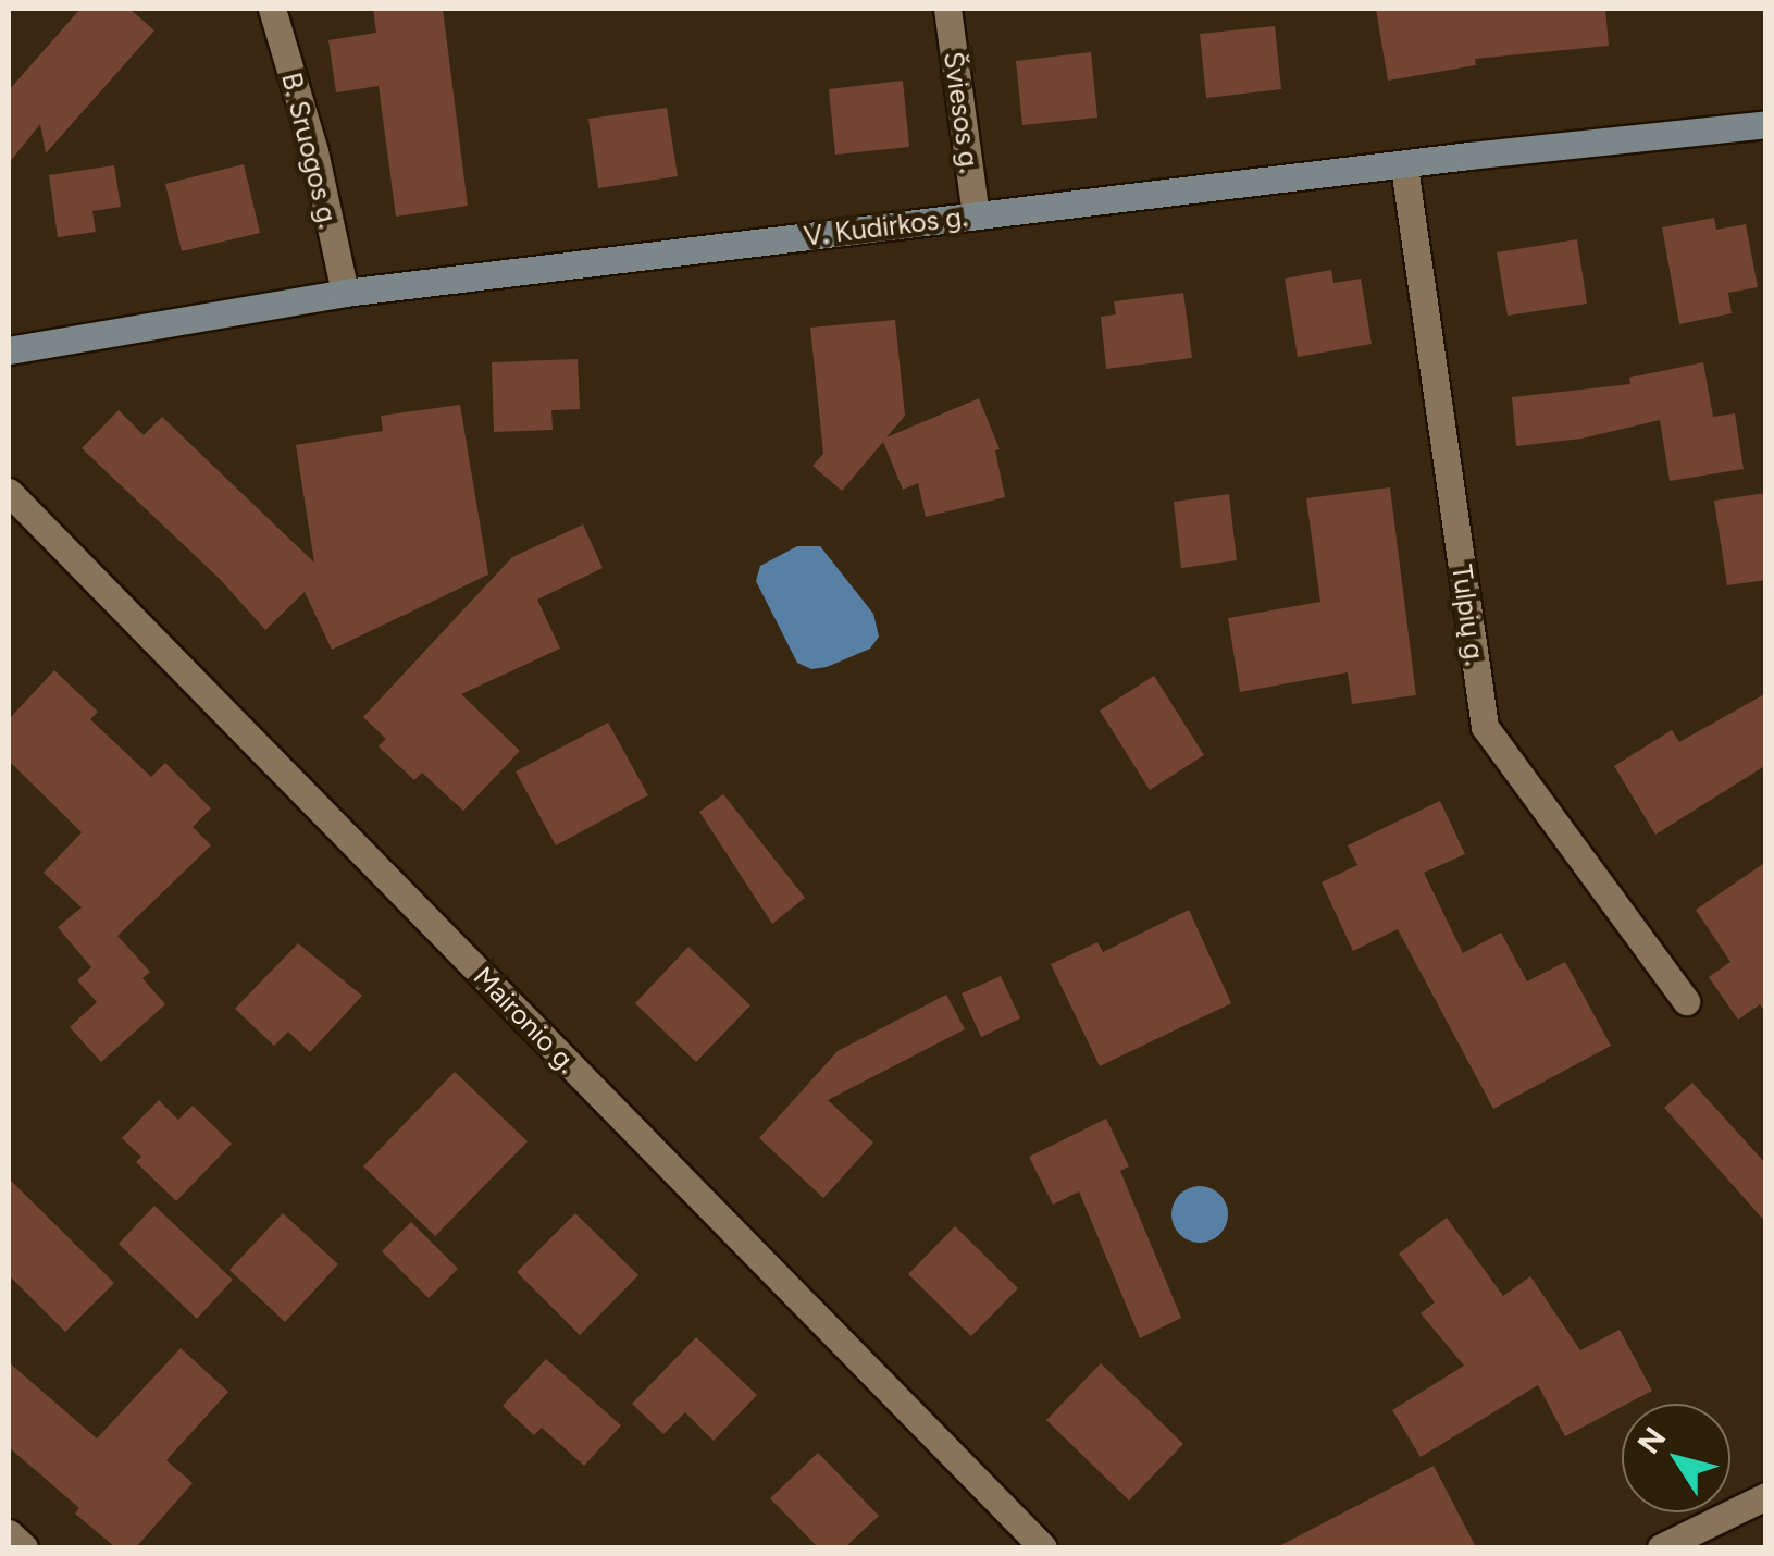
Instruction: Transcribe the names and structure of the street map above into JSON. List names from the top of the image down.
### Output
{
  "streets": {
    "main road": ["V. Kudirkos g."],
    "street": [
      "Šviesos g.",
      "B. Sruogos g.",
      "Tulpių g.",
      "Maironio g."
    ]
  },
  "crossings": [
    ["Šviesos g.", "V. Kudirkos g."],
    ["B. Sruogos g.", "V. Kudirkos g."],
    ["V. Kudirkos g.", "Tulpių g."]
  ],
  "north": "top left"
}
